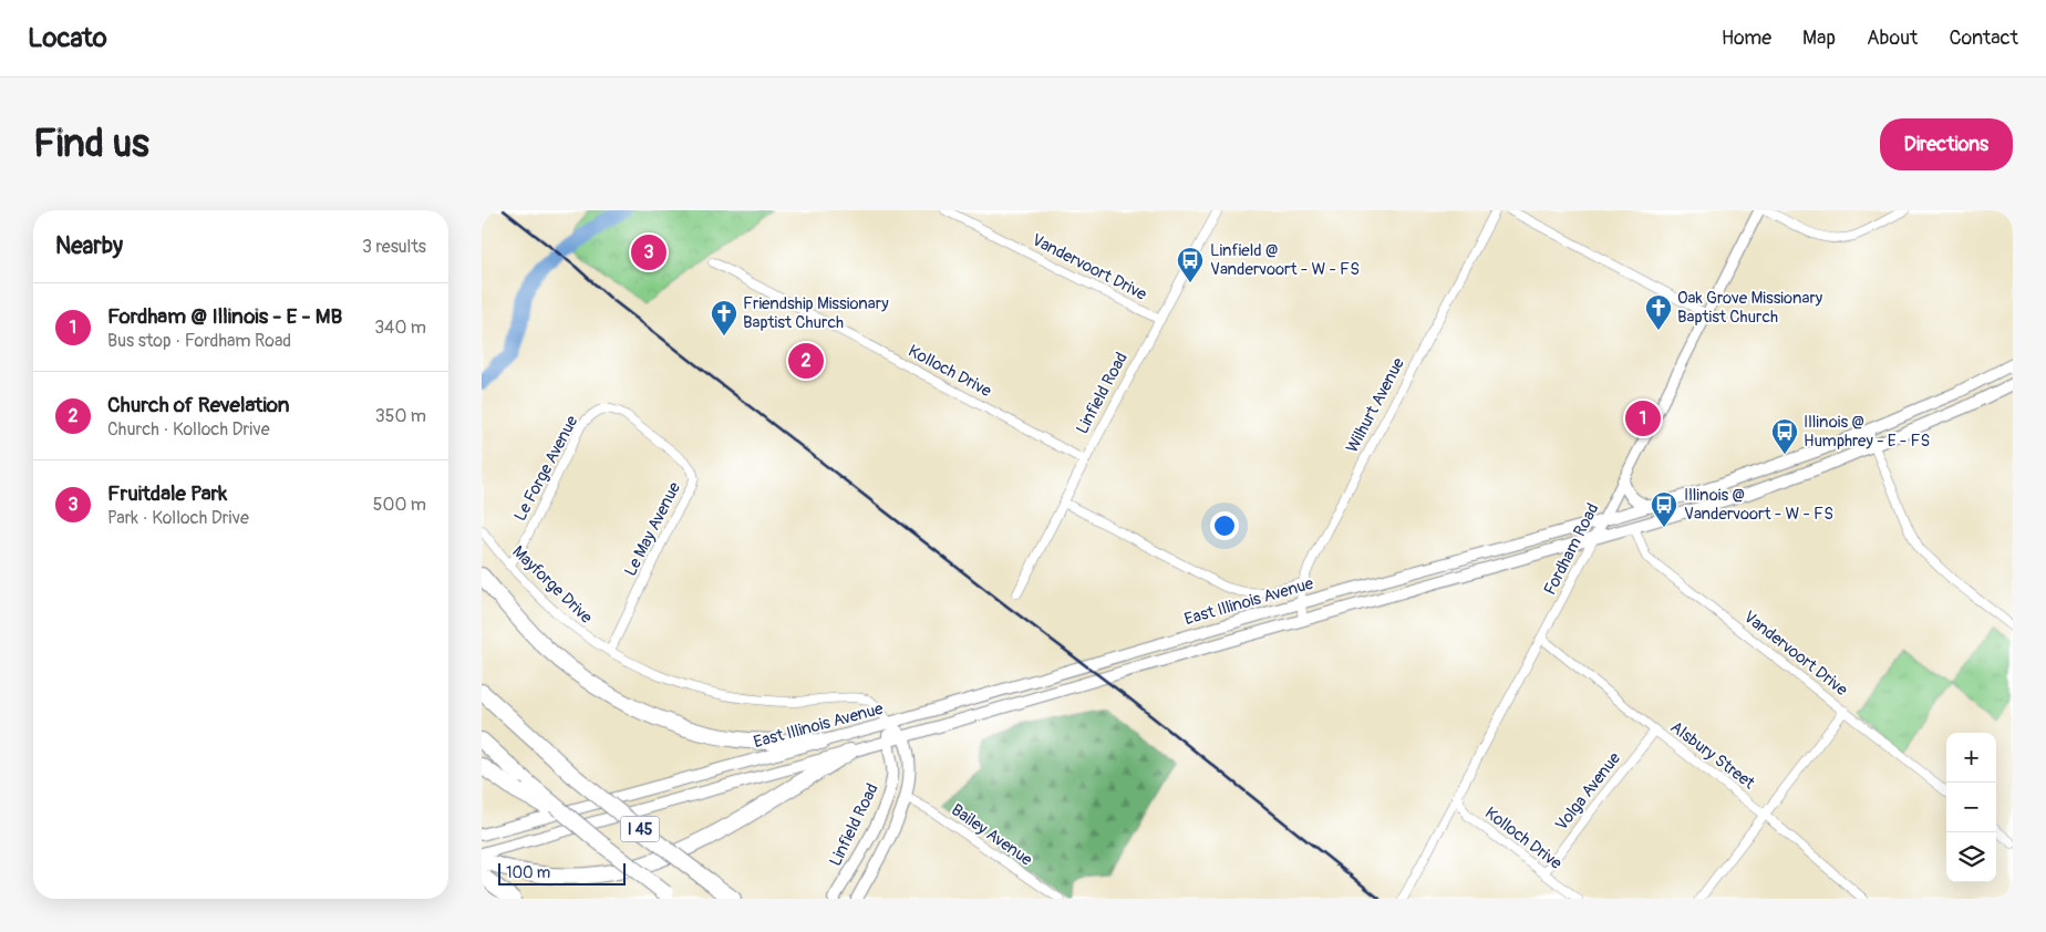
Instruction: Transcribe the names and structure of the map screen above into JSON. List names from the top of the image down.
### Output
{
  "streets": {
    "highway": ["I 45"],
    "main road": ["Linfield Road", "East Illinois Avenue"],
    "street": [
      "Vandervoort Drive",
      "Kolloch Drive",
      "Wilhurt Avenue",
      "Le Forge Avenue",
      "Le May Avenue",
      "Fordham Road",
      "Mayforge Drive",
      "Alsbury Street",
      "Volga Avenue",
      "Bailey Avenue"
    ]
  },
  "crossings": [
    ["Vandervoort Drive", "Linfield Road"],
    ["Vandervoort Drive", "East Illinois Avenue"],
    ["Kolloch Drive", "Linfield Road"],
    ["Kolloch Drive", "Fordham Road"],
    ["Kolloch Drive", "Volga Avenue"],
    ["Linfield Road", "Mayforge Drive"],
    ["Linfield Road", "East Illinois Avenue"],
    ["Linfield Road", "Bailey Avenue"],
    ["Wilhurt Avenue", "East Illinois Avenue"],
    ["Le Forge Avenue", "Le May Avenue"],
    ["Le Forge Avenue", "Mayforge Drive"],
    ["Le May Avenue", "Mayforge Drive"],
    ["Fordham Road", "East Illinois Avenue"],
    ["Fordham Road", "Alsbury Street"],
    ["Mayforge Drive", "East Illinois Avenue"],
    ["Alsbury Street", "Volga Avenue"]
  ],
  "places": {
    "bus stop": ["Linfield @ Vandervoort - W - FS", "Illinois @ Humphrey - E - FS", "Illinois @ Vandervoort - W - FS"],
    "church": ["Oak Grove Missionary Baptist Church", "Friendship Missionary Baptist Church"]
  },
  "scale_bar": "100 m",
  "page": {
    "header": "Locato",
    "nav": [
      "Home",
      "Map",
      "About",
      "Contact"
    ],
    "buttons": "Directions",
    "title": "Find us",
    "heading": ["Nearby", "3 results"],
    "pins": ["3", "2", "1"],
    "list": [
      {
        "mark": "1",
        "name": "Fordham @ Illinois - E - MB",
        "note": "Bus stop · Fordham Road",
        "value": "340 m"
      },
      {
        "mark": "2",
        "name": "Church of Revelation",
        "note": "Church · Kolloch Drive",
        "value": "350 m"
      },
      {
        "mark": "3",
        "name": "Fruitdale Park",
        "note": "Park · Kolloch Drive",
        "value": "500 m"
      }
    ],
    "map_buttons": ["+", "−"],
    "scale": "100 m"
  }
}
